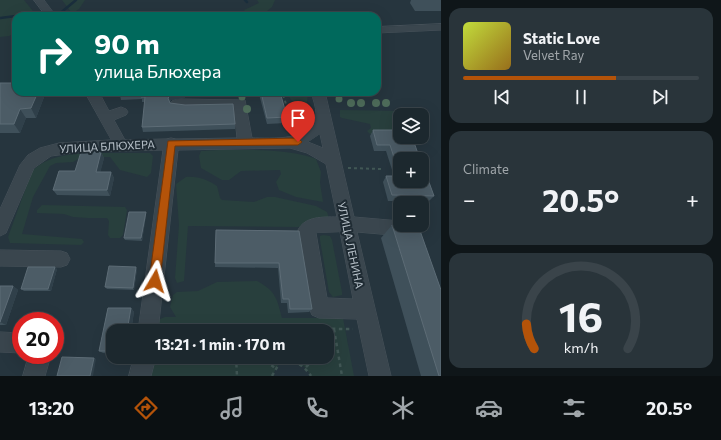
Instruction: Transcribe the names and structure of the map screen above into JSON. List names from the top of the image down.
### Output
{
  "streets": {
    "street": ["УЛИЦА БЛЮХЕРА", "УЛИЦА ЛЕНИНА"]
  },
  "crossings": [
    ["УЛИЦА БЛЮХЕРА", "УЛИЦА ЛЕНИНА"]
  ],
  "page": {
    "turn": ["90 m", "улица Блюхера"],
    "song": ["Static Love", "Velvet Ray"],
    "map_buttons": ["+", "−"],
    "tile": "Climate",
    "heat": ["−", "20.5°", "+"],
    "limit": "20",
    "trip": "13:21 · 1 min · 170 m",
    "tabs": ["13:20", "20.5°"],
    "gauge": ["16", "km/h"]
  }
}
